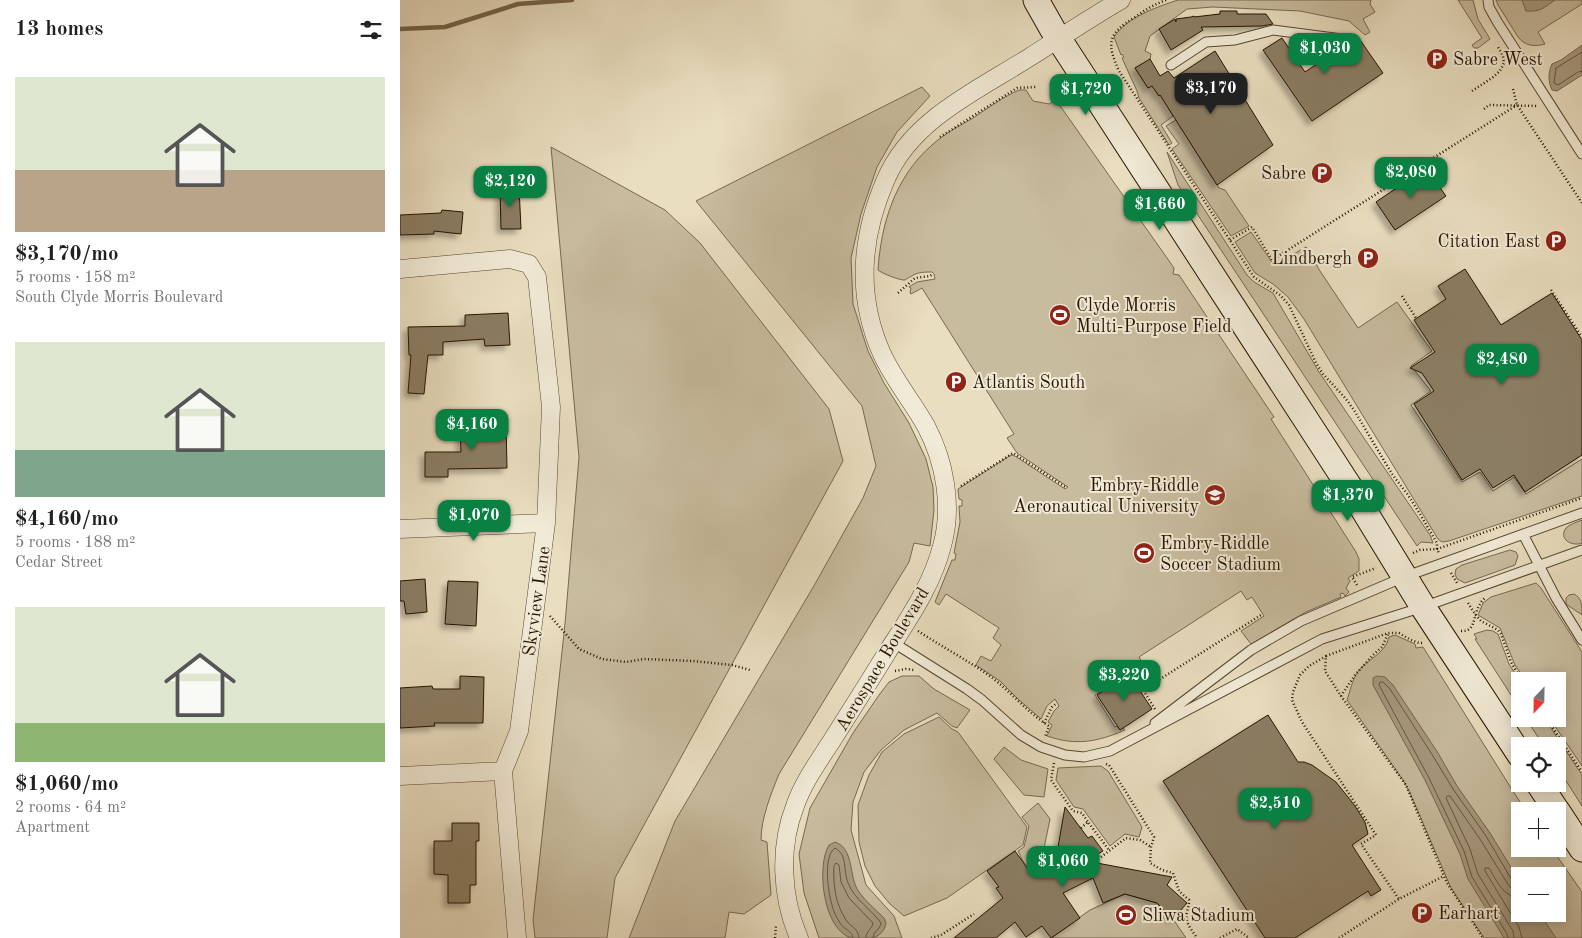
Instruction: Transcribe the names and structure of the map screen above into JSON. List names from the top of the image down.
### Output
{
  "streets": {
    "street": ["Skyview Lane", "Aerospace Boulevard"]
  },
  "places": {
    "parking": [
      "Sabre West",
      "Sabre",
      "Citation East",
      "Lindbergh",
      "Atlantis South",
      "Earhart"
    ],
    "sports": ["Clyde Morris Multi-Purpose Field", "Embry-Riddle Soccer Stadium", "Sliwa Stadium"],
    "school or university": ["Embry-Riddle Aeronautical University"]
  },
  "north": "bottom",
  "page": {
    "heading": "13 homes",
    "price": [
      "$1,030",
      "$3,170",
      "$1,720",
      "$2,080",
      "$2,120",
      "$1,660",
      "$2,480",
      "$4,160",
      "$1,370",
      "$1,070",
      "$3,220",
      "$2,510",
      "$1,060"
    ],
    "list": [
      {
        "name": "$3,170/mo",
        "note": "5 rooms · 158 m² · South Clyde Morris Boulevard"
      },
      {
        "name": "$4,160/mo",
        "note": "5 rooms · 188 m² · Cedar Street"
      },
      {
        "name": "$1,060/mo",
        "note": "2 rooms · 64 m² · Apartment"
      }
    ],
    "map_buttons": ["+", "−"]
  }
}
